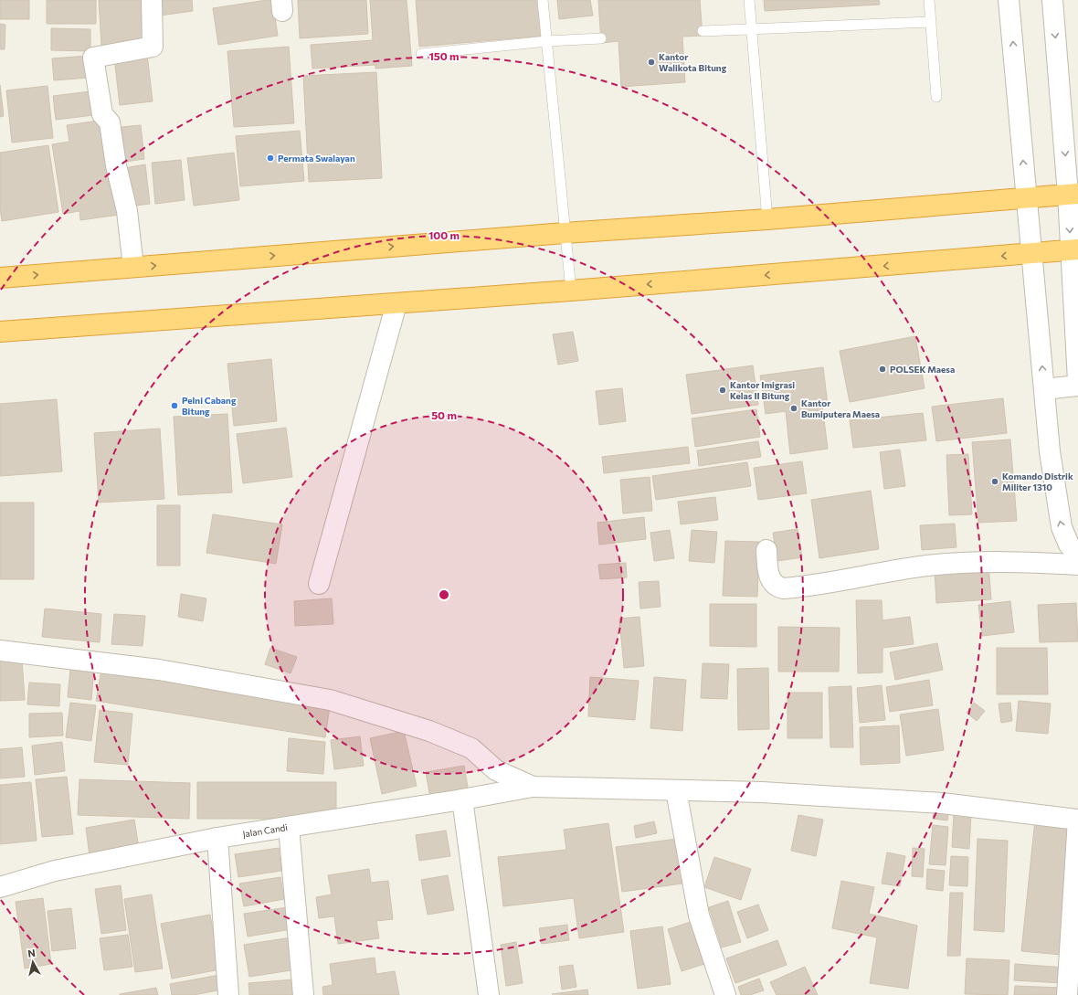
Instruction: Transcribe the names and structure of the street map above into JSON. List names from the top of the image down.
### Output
{
  "streets": {
    "street": ["Jalan Candi"]
  },
  "places": [
    "Kantor Walikota Bitung",
    "Permata Swalayan",
    "POLSEK Maesa",
    "Kantor Imigrasi Kelas II Bitung",
    "Pelni Cabang Bitung",
    "Kantor Bumiputera Maesa",
    "Komando Distrik Militer 1310"
  ],
  "north": "top",
  "rings": ["150 m", "100 m", "50 m"]
}
